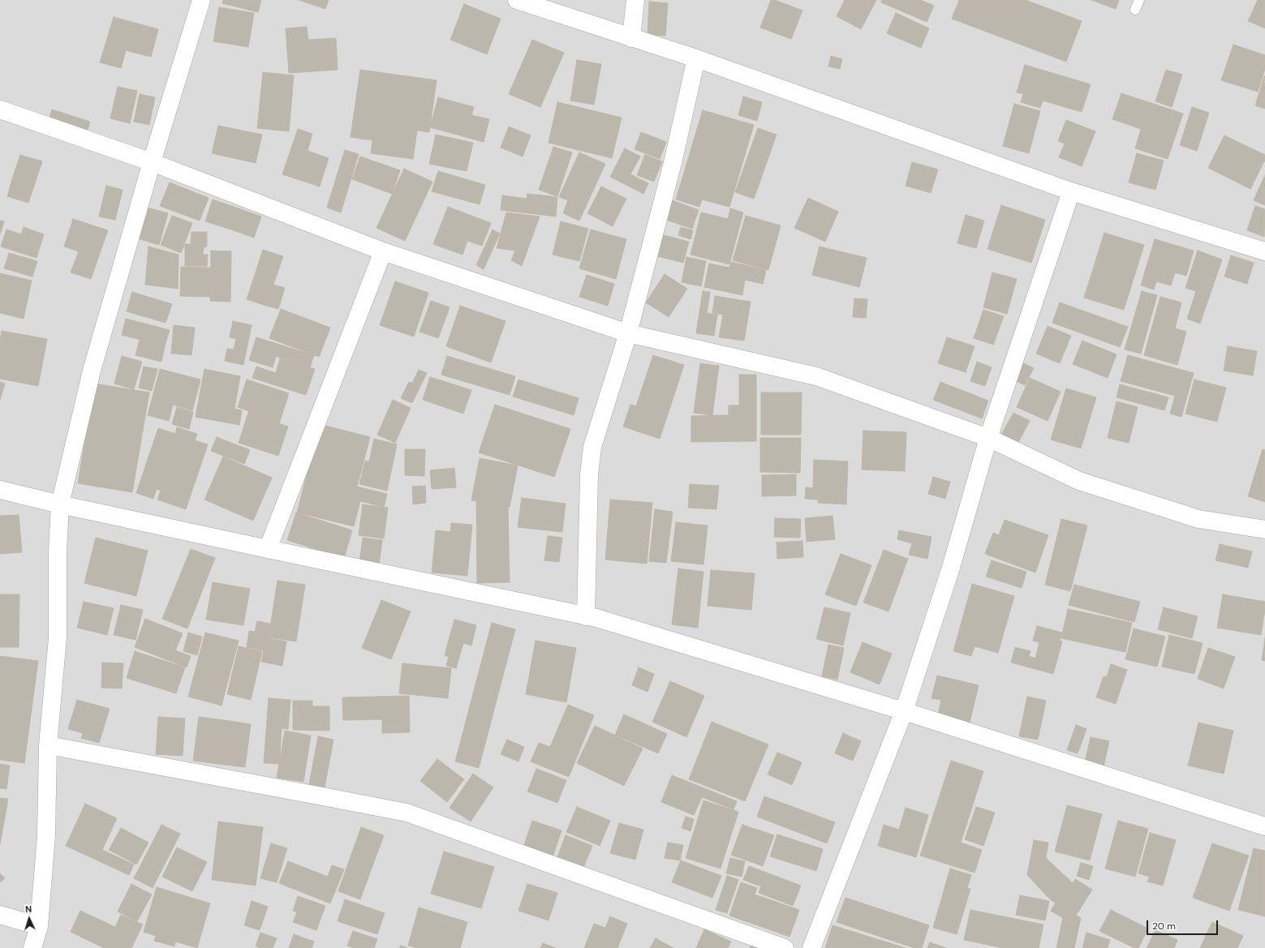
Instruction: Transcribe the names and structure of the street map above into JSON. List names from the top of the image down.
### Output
{
  "scale_bar": "20 m",
  "north": "top"
}
